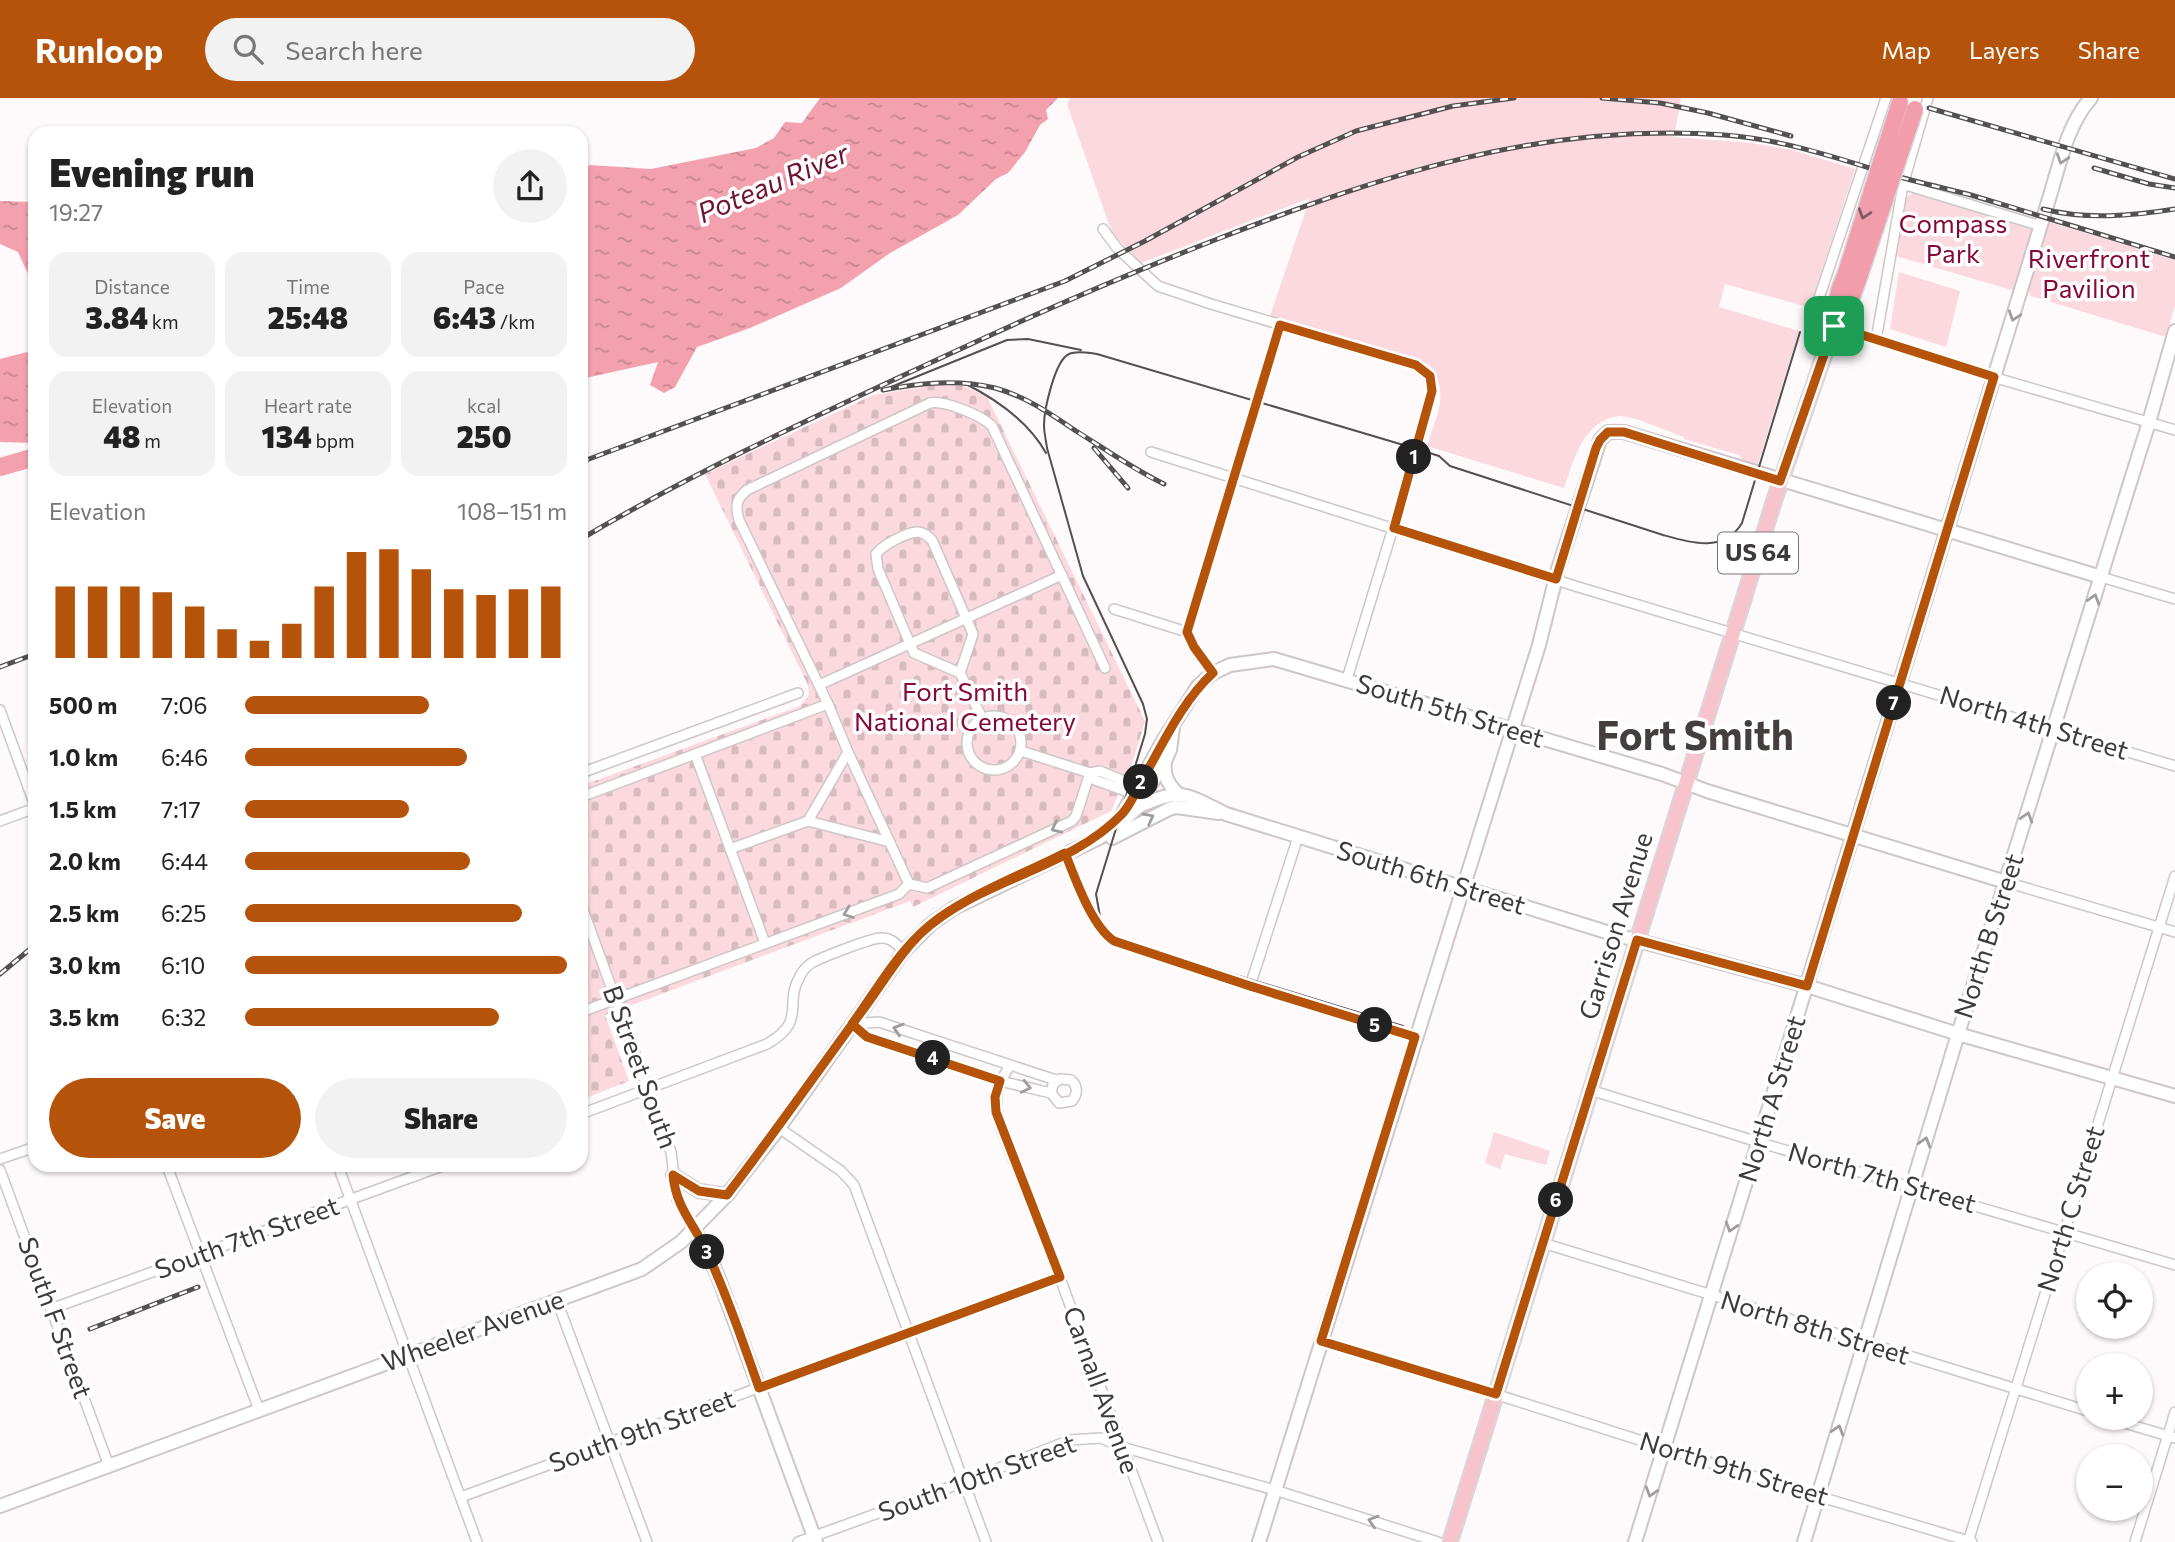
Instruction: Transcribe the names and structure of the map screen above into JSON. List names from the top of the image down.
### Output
{
  "streets": {
    "highway": ["US 64", "Garrison Avenue"],
    "street": [
      "South 5th Street",
      "North 4th Street",
      "South 6th Street",
      "North B Street",
      "B Street South",
      "North A Street",
      "North 7th Street",
      "North C Street",
      "South 7th Street",
      "South F Street",
      "North 8th Street",
      "Wheeler Avenue",
      "Carnall Avenue",
      "South 9th Street",
      "North 9th Street",
      "South 10th Street"
    ]
  },
  "crossings": [
    ["US 64", "Garrison Avenue"],
    ["South 5th Street", "Garrison Avenue"],
    ["South 5th Street", "North B Street"],
    ["South 5th Street", "North A Street"],
    ["North 4th Street", "Garrison Avenue"],
    ["North 4th Street", "North B Street"],
    ["North 4th Street", "North A Street"],
    ["South 6th Street", "Garrison Avenue"],
    ["South 6th Street", "North B Street"],
    ["South 6th Street", "North A Street"],
    ["South 6th Street", "North C Street"],
    ["Garrison Avenue", "North 7th Street"],
    ["Garrison Avenue", "North 8th Street"],
    ["Garrison Avenue", "North 9th Street"],
    ["North B Street", "North 7th Street"],
    ["North B Street", "North 8th Street"],
    ["North B Street", "North 9th Street"],
    ["B Street South", "Wheeler Avenue"],
    ["B Street South", "South 9th Street"],
    ["B Street South", "South 10th Street"],
    ["North A Street", "North 7th Street"],
    ["North A Street", "North 8th Street"],
    ["North A Street", "North 9th Street"],
    ["North 7th Street", "North C Street"],
    ["North C Street", "North 8th Street"],
    ["North C Street", "North 9th Street"],
    ["South 7th Street", "South F Street"],
    ["South F Street", "Wheeler Avenue"],
    ["Carnall Avenue", "South 9th Street"],
    ["Carnall Avenue", "South 10th Street"]
  ],
  "one_way": ["North B Street", "North A Street"],
  "districts": ["Fort Smith"],
  "water": ["Poteau River"],
  "parks": ["Compass Park", "Riverfront Pavilion", "Fort Smith National Cemetery"],
  "page": {
    "header": "Runloop",
    "search": "Search here",
    "nav": ["Map", "Layers", "Share"],
    "heading": ["Evening run", "19:27"],
    "stats": [
      ["Distance", "3.84 km"],
      ["Time", "25:48"],
      ["Pace", "6:43 /km"],
      ["Elevation", "48 m"],
      ["Heart rate", "134 bpm"],
      ["kcal", "250"]
    ],
    "pins": [
      "1",
      "7",
      "2",
      "5",
      "4",
      "6",
      "3"
    ],
    "chart": ["Elevation", "108–151 m"],
    "list": [
      {
        "name": "500 m",
        "note": "7:06"
      },
      {
        "name": "1.0 km",
        "note": "6:46"
      },
      {
        "name": "1.5 km",
        "note": "7:17"
      },
      {
        "name": "2.0 km",
        "note": "6:44"
      },
      {
        "name": "2.5 km",
        "note": "6:25"
      },
      {
        "name": "3.0 km",
        "note": "6:10"
      },
      {
        "name": "3.5 km",
        "note": "6:32"
      }
    ],
    "buttons": ["Save", "Share"],
    "map_buttons": ["+", "−"]
  }
}
